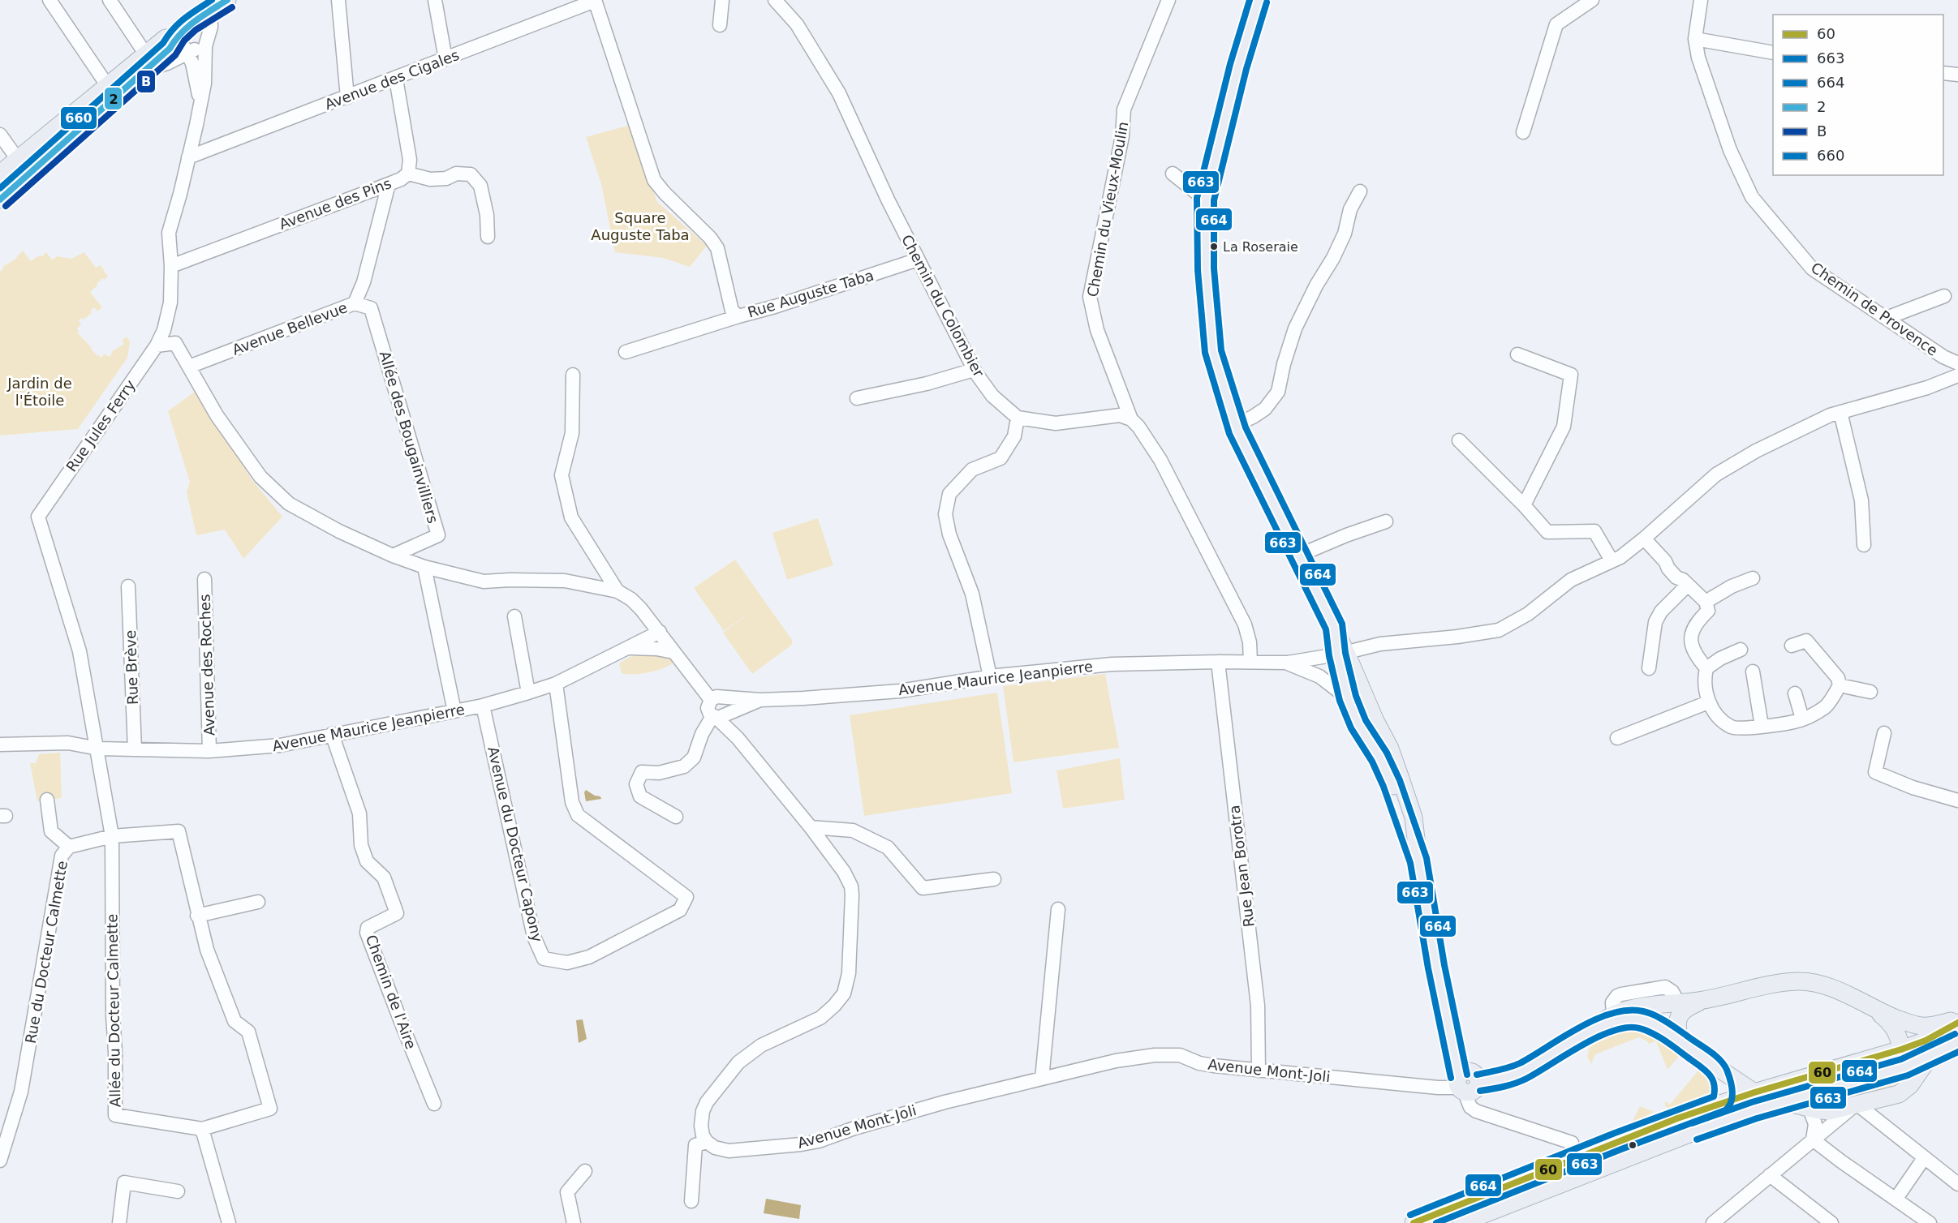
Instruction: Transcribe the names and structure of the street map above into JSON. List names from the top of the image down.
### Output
{
  "streets": {
    "street": [
      "Avenue des Cigales",
      "Avenue des Pins",
      "Chemin du Vieux-Moulin",
      "Rue Auguste Taba",
      "Chemin du Colombier",
      "Chemin de Provence",
      "Avenue Bellevue",
      "Rue Jules Ferry",
      "Allée des Bougainvilliers",
      "Avenue des Roches",
      "Rue Brève",
      "Avenue Maurice Jeanpierre",
      "Avenue du Docteur Capony",
      "Rue Jean Borotra",
      "Rue du Docteur Calmette",
      "Chemin de l'Aire",
      "Allée du Docteur Calmette",
      "Avenue Mont-Joli"
    ]
  },
  "crossings": [
    ["Avenue des Cigales", "Avenue des Pins"],
    ["Avenue des Cigales", "Rue Auguste Taba"],
    ["Avenue des Cigales", "Rue Jules Ferry"],
    ["Avenue des Pins", "Avenue Bellevue"],
    ["Avenue des Pins", "Rue Jules Ferry"],
    ["Rue Auguste Taba", "Chemin du Colombier"],
    ["Chemin de Provence", "Avenue Maurice Jeanpierre"],
    ["Avenue Bellevue", "Allée des Bougainvilliers"],
    ["Rue Jules Ferry", "Avenue Maurice Jeanpierre"],
    ["Avenue des Roches", "Avenue Maurice Jeanpierre"],
    ["Rue Brève", "Avenue Maurice Jeanpierre"],
    ["Avenue Maurice Jeanpierre", "Avenue du Docteur Capony"],
    ["Avenue Maurice Jeanpierre", "Rue Jean Borotra"],
    ["Avenue Maurice Jeanpierre", "Chemin de l'Aire"],
    ["Rue Jean Borotra", "Avenue Mont-Joli"],
    ["Rue du Docteur Calmette", "Allée du Docteur Calmette"]
  ],
  "parks": ["Square Auguste Taba", "Jardin de l'Étoile"],
  "places": ["La Roseraie"],
  "lines": [
    "transit line 663",
    "transit line 2",
    "transit line 660",
    "transit line 664",
    "transit line B",
    "transit line 60"
  ],
  "legend": [
    "60",
    "663",
    "664",
    "2",
    "B",
    "660"
  ]
}
